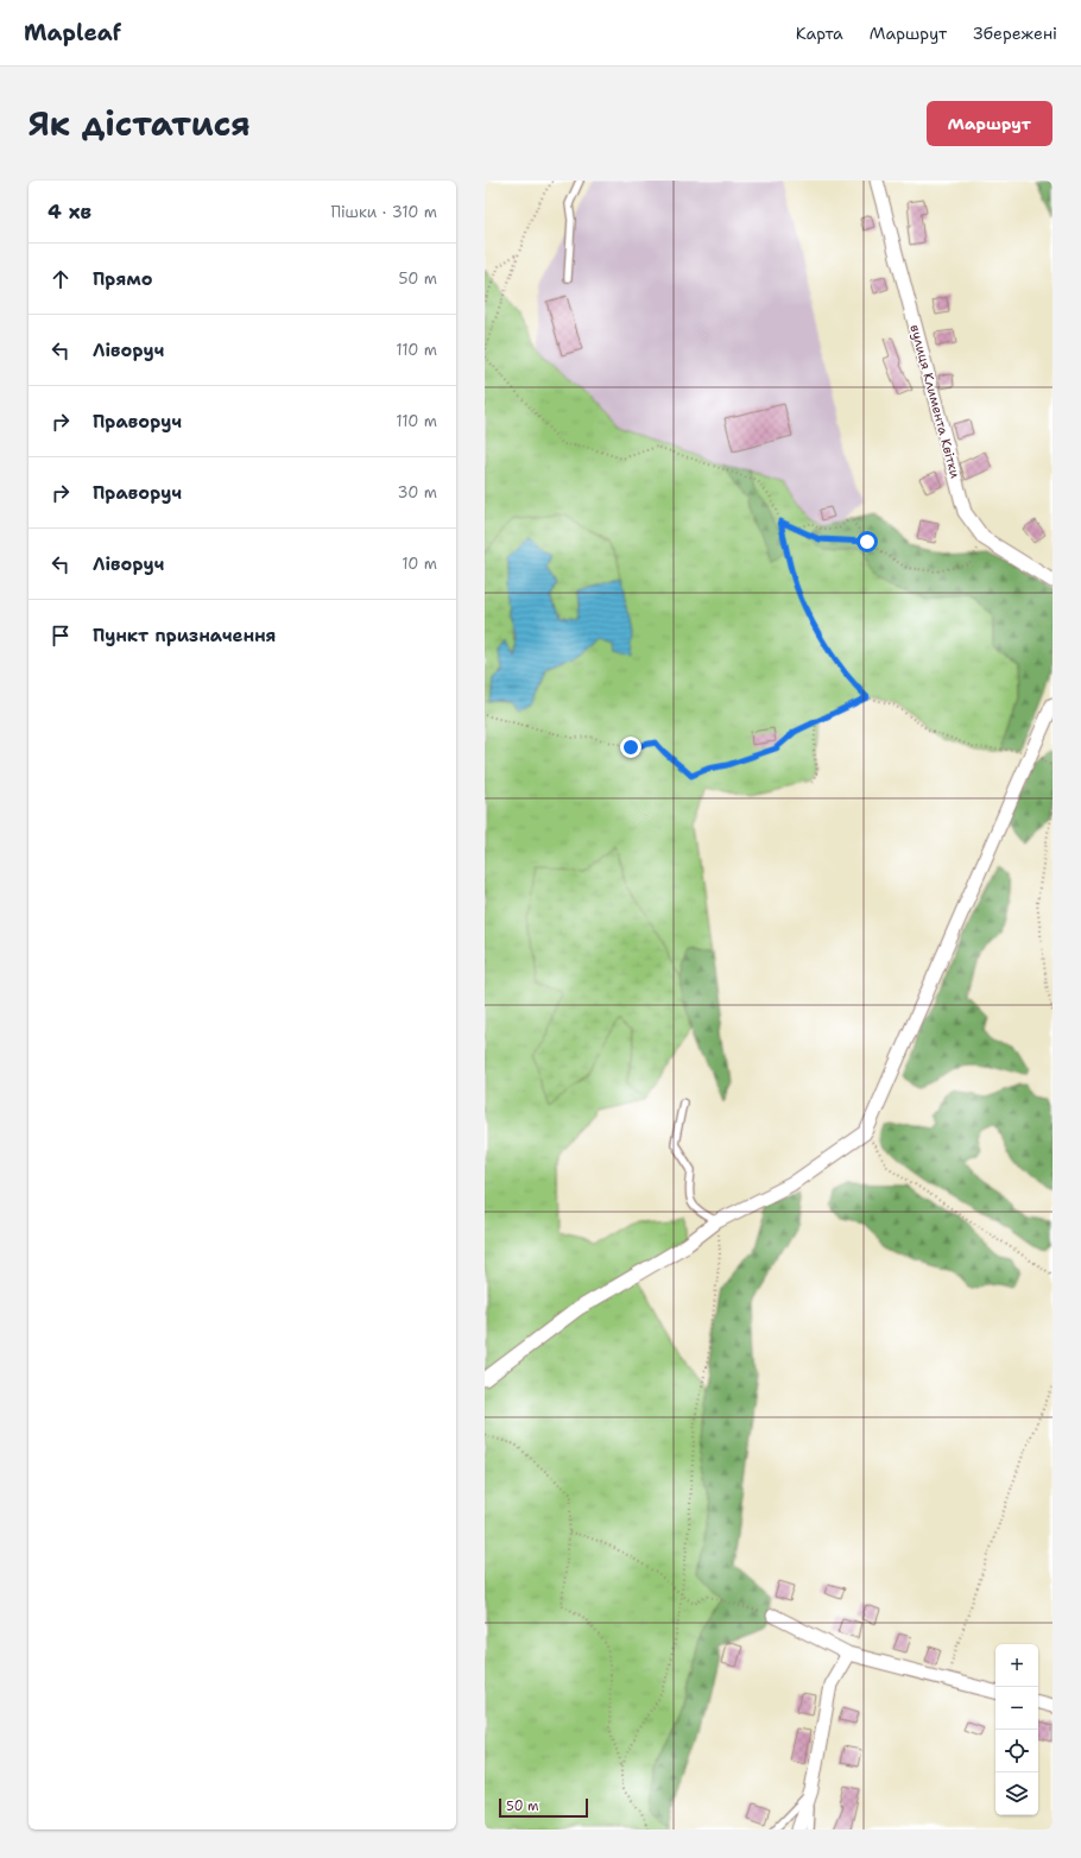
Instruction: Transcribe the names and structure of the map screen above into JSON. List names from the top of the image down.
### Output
{
  "streets": {
    "street": ["вулиця Климента Квітки"]
  },
  "scale_bar": "50 m",
  "page": {
    "header": "Mapleaf",
    "nav": ["Карта", "Маршрут", "Збережені"],
    "title": "Як дістатися",
    "buttons": "Маршрут",
    "heading": ["4 хв", "Пішки · 310 m"],
    "list": [
      ["Прямо", "50 m"],
      ["Ліворуч", "110 m"],
      ["Праворуч", "110 m"],
      ["Праворуч", "30 m"],
      ["Ліворуч", "10 m"],
      "Пункт призначення"
    ],
    "map_buttons": ["+", "−"],
    "scale": "50 m"
  }
}
